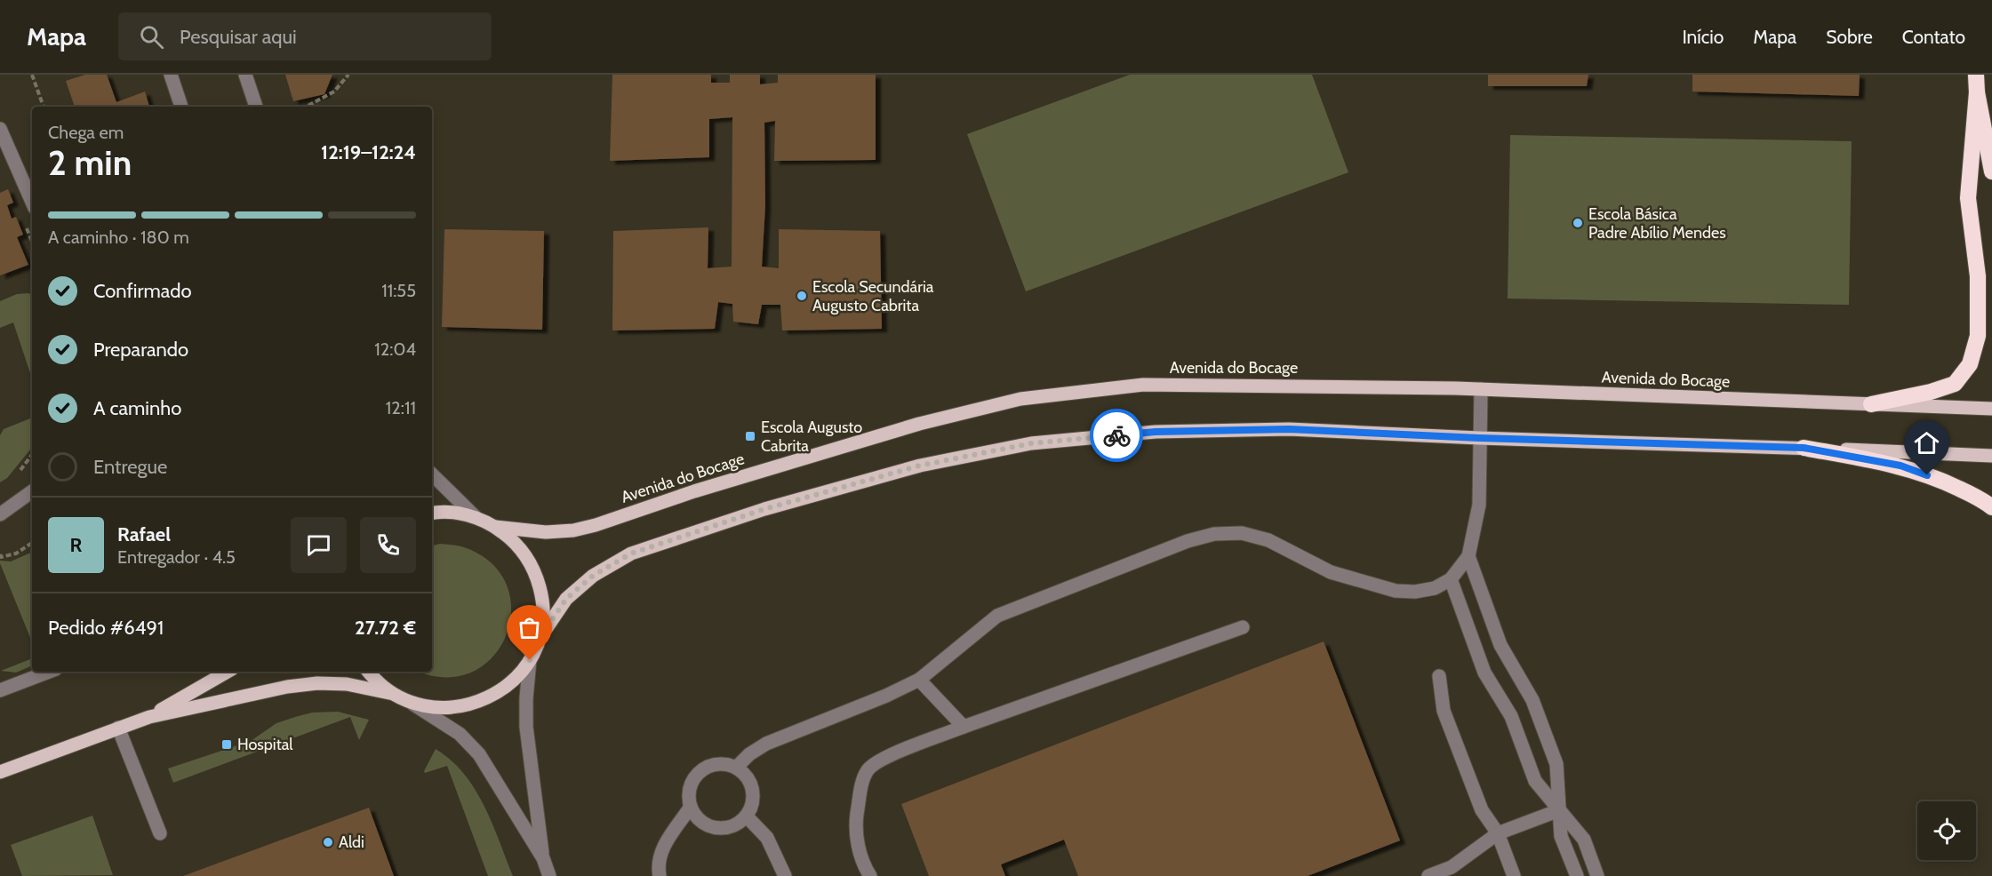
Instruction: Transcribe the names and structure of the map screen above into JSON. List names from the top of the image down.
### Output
{
  "streets": {
    "main road": ["Avenida do Bocage"]
  },
  "places": {
    "other": ["Escola Básica Padre Abílio Mendes", "Escola Secundária Augusto Cabrita", "Aldi"],
    "transit": ["Escola Augusto Cabrita", "Hospital"]
  },
  "page": {
    "header": "Mapa",
    "search": "Pesquisar aqui",
    "nav": [
      "Início",
      "Mapa",
      "Sobre",
      "Contato"
    ],
    "heading": ["2 min", "Chega em", "12:19–12:24"],
    "panel": [
      "Rafael",
      "Entregador · 4.5",
      "Pedido #6491",
      "27.72 €"
    ],
    "bar": "A caminho · 180 m",
    "list": [
      ["Confirmado", "11:55"],
      ["Preparando", "12:04"],
      ["A caminho", "12:11"],
      "Entregue"
    ],
    "round": "R"
  }
}
